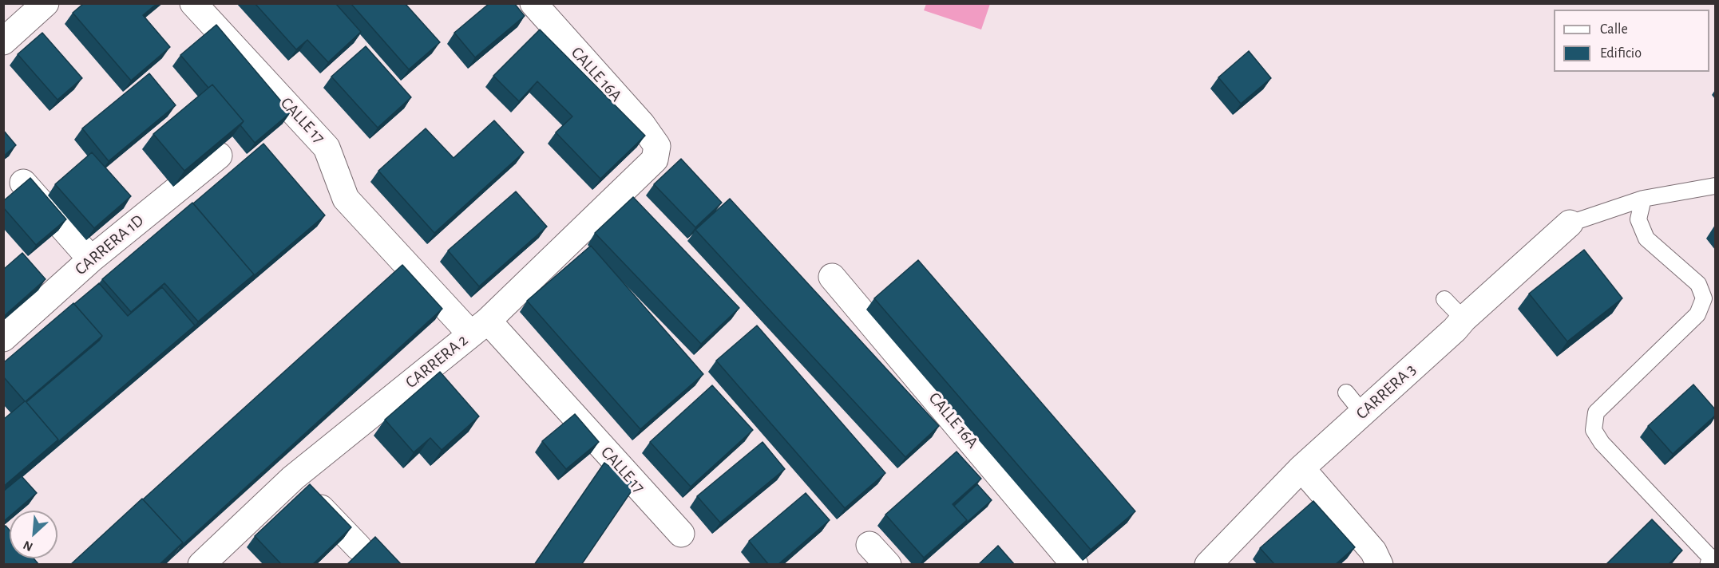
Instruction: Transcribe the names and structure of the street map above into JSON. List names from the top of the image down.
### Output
{
  "streets": {
    "street": [
      "CALLE 16A",
      "CALLE 17",
      "CARRERA 1D",
      "CARRERA 2",
      "CARRERA 3"
    ]
  },
  "crossings": [
    ["CALLE 16A", "CARRERA 2"],
    ["CALLE 17", "CARRERA 2"]
  ],
  "legend": ["Calle", "Edificio"],
  "north": "bottom left"
}
